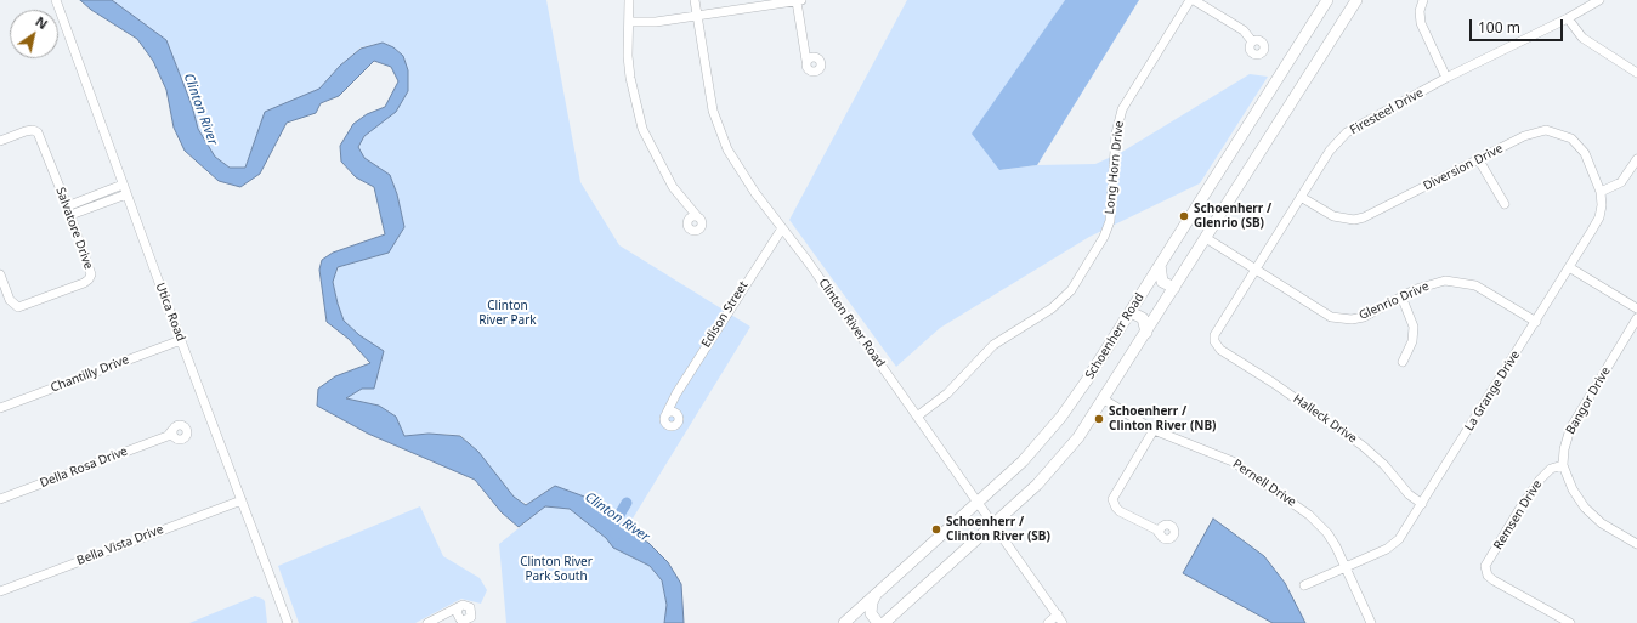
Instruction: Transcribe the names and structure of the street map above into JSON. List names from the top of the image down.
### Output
{
  "streets": {
    "main road": ["Schoenherr Road"],
    "street": [
      "Firesteel Drive",
      "Long Horn Drive",
      "Diversion Drive",
      "Salvatore Drive",
      "Glenrio Drive",
      "Utica Road",
      "Edison Street",
      "Clinton River Road",
      "Chantilly Drive",
      "La Grange Drive",
      "Bangor Drive",
      "Halleck Drive",
      "Della Rosa Drive",
      "Pernell Drive",
      "Remsen Drive",
      "Bella Vista Drive"
    ]
  },
  "crossings": [
    ["Firesteel Drive", "Diversion Drive"],
    ["Firesteel Drive", "Glenrio Drive"],
    ["Firesteel Drive", "Halleck Drive"],
    ["Long Horn Drive", "Clinton River Road"],
    ["Diversion Drive", "La Grange Drive"],
    ["Glenrio Drive", "Schoenherr Road"],
    ["Glenrio Drive", "La Grange Drive"],
    ["Utica Road", "Chantilly Drive"],
    ["Utica Road", "Bella Vista Drive"],
    ["Edison Street", "Clinton River Road"],
    ["Clinton River Road", "Schoenherr Road"],
    ["Schoenherr Road", "Pernell Drive"],
    ["La Grange Drive", "Halleck Drive"],
    ["La Grange Drive", "Pernell Drive"],
    ["Bangor Drive", "Remsen Drive"]
  ],
  "water": ["Clinton River"],
  "parks": ["Clinton River Park", "Clinton River Park South"],
  "places": ["Schoenherr / Glenrio (SB)", "Schoenherr / Clinton River (NB)", "Schoenherr / Clinton River (SB)"],
  "scale_bar": "100 m",
  "north": "top right"
}
